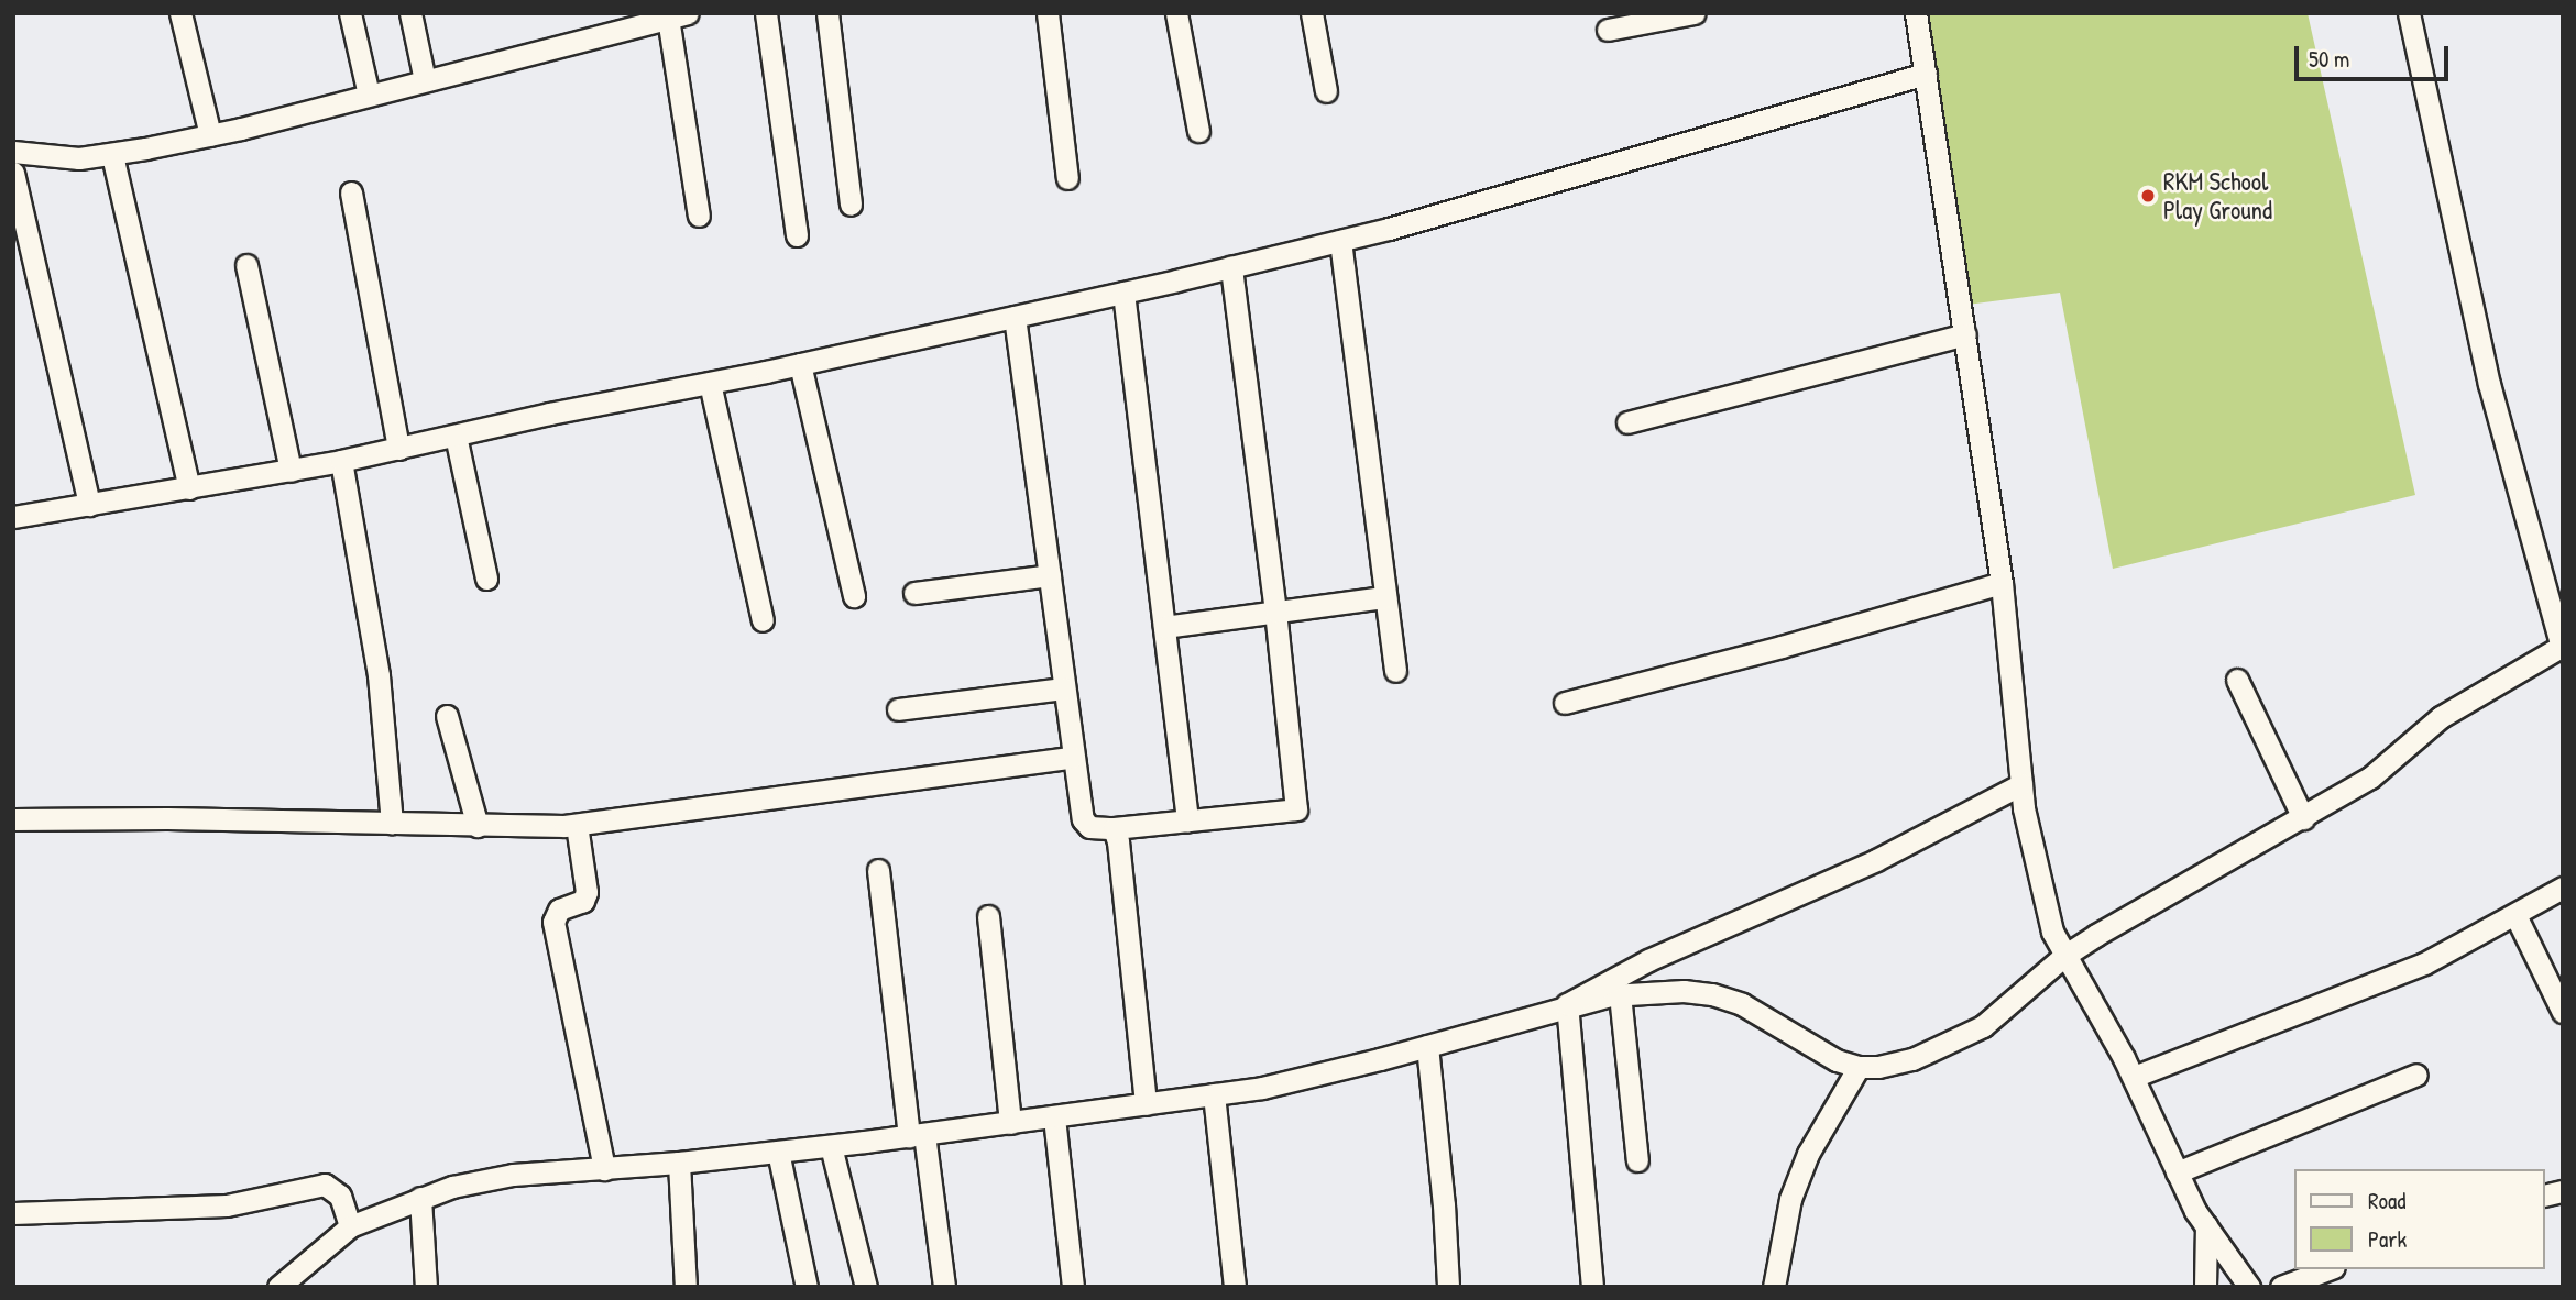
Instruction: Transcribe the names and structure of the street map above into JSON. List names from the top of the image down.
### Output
{
  "places": ["RKM School Play Ground"],
  "legend": ["Road", "Park"],
  "scale_bar": "50 m"
}
